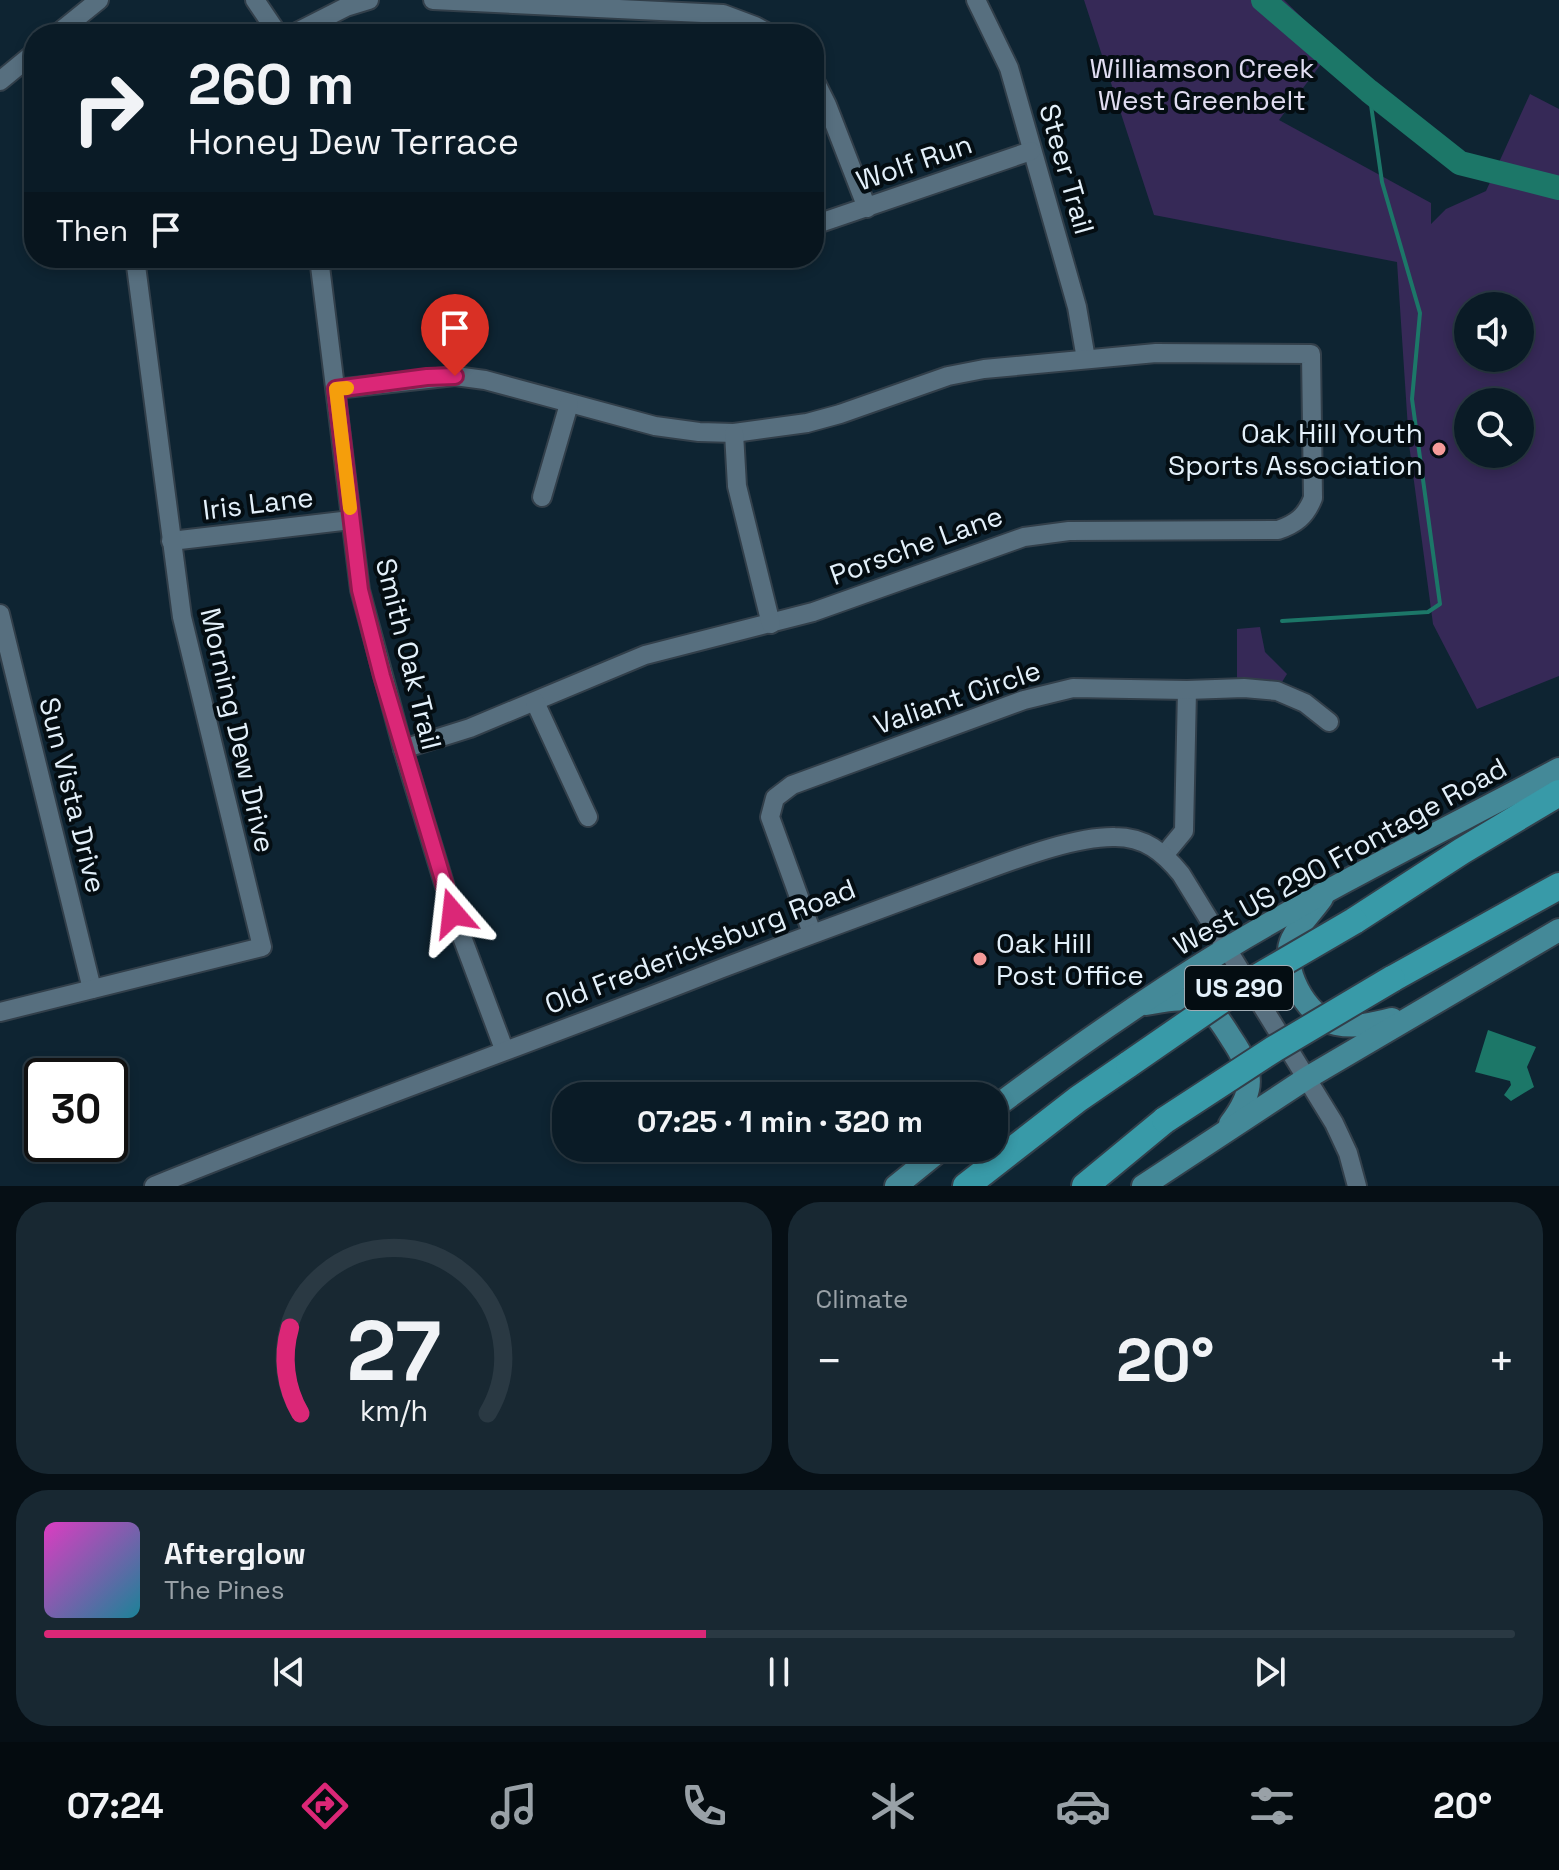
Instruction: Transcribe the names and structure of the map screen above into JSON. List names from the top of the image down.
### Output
{
  "streets": {
    "highway": ["US 290"],
    "main road": ["West US 290 Frontage Road"],
    "street": [
      "Wolf Run",
      "Steer Trail",
      "Iris Lane",
      "Porsche Lane",
      "Smith Oak Trail",
      "Valiant Circle",
      "Morning Dew Drive",
      "Sun Vista Drive",
      "Old Fredericksburg Road"
    ]
  },
  "crossings": [
    ["Wolf Run", "Steer Trail"],
    ["Steer Trail", "Porsche Lane"],
    ["Iris Lane", "Smith Oak Trail"],
    ["Iris Lane", "Morning Dew Drive"],
    ["Porsche Lane", "Smith Oak Trail"],
    ["Smith Oak Trail", "Old Fredericksburg Road"],
    ["Valiant Circle", "Old Fredericksburg Road"],
    ["Morning Dew Drive", "Sun Vista Drive"]
  ],
  "parks": ["Williamson Creek West Greenbelt"],
  "places": ["Oak Hill Youth Sports Association", "Oak Hill Post Office"],
  "page": {
    "turn": ["260 m", "Honey Dew Terrace"],
    "then": "Then",
    "limit": "30",
    "trip": "07:25 · 1 min · 320 m",
    "tile": "Climate",
    "heat": ["−", "20°", "+"],
    "song": ["Afterglow", "The Pines"],
    "tabs": ["07:24", "20°"],
    "gauge": ["27", "km/h"]
  }
}
